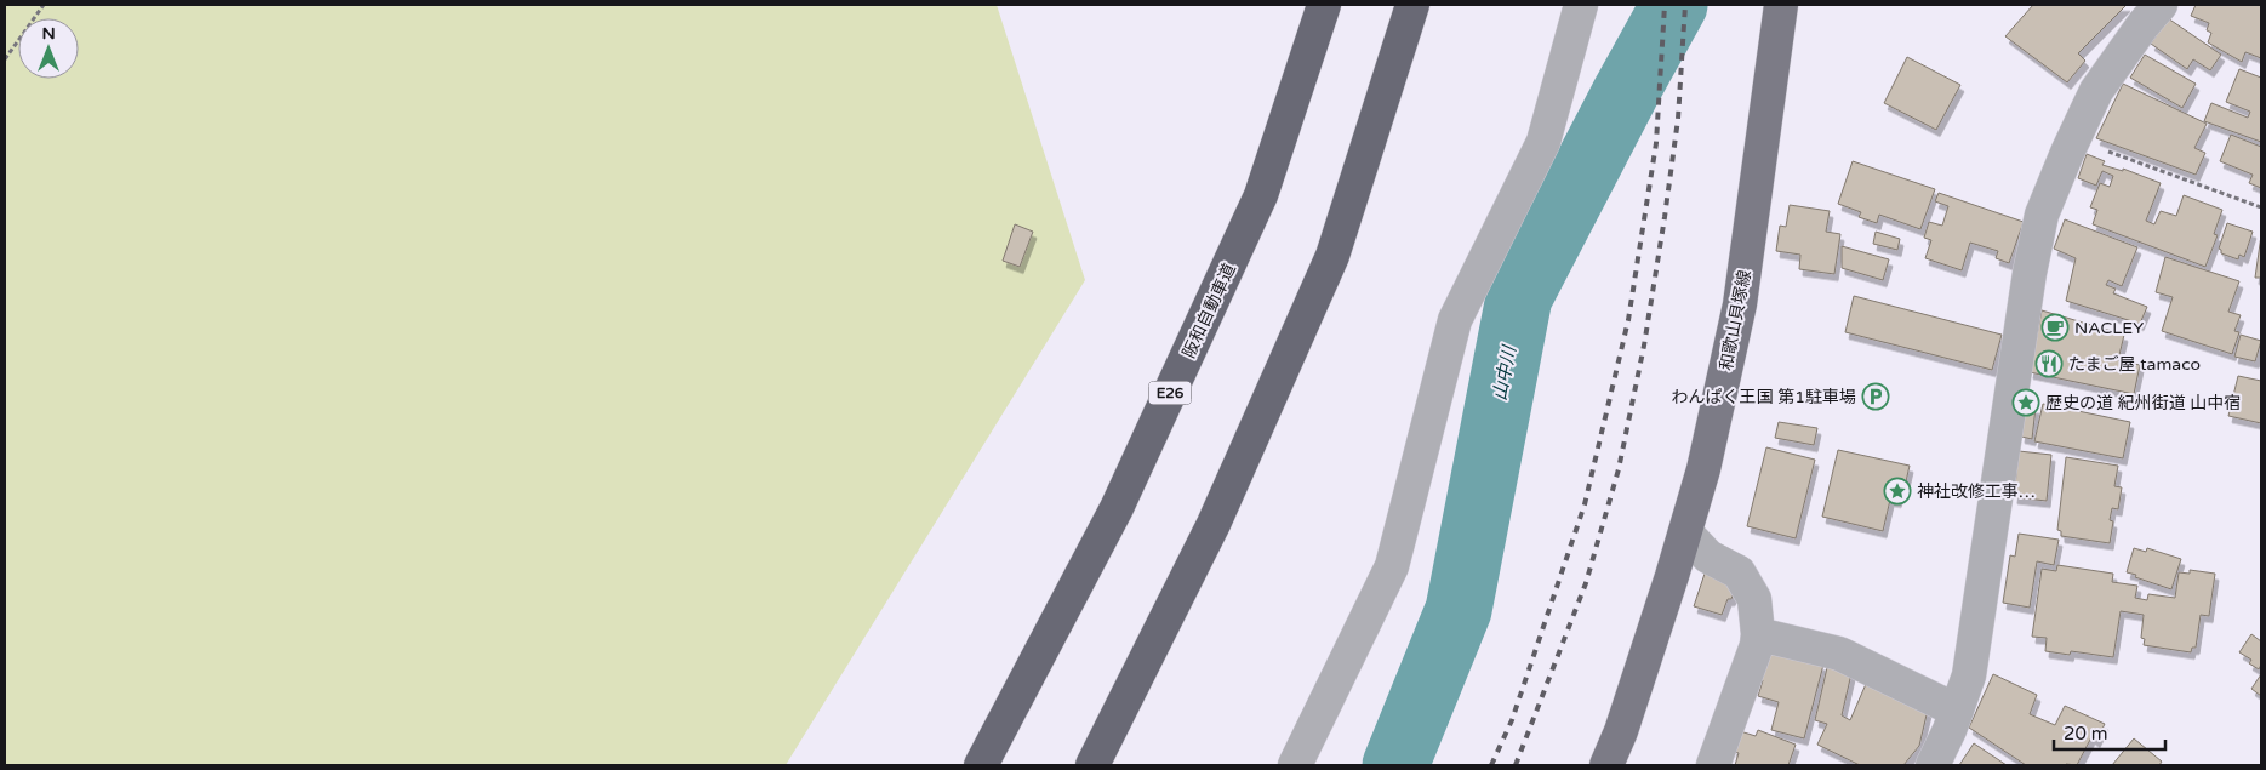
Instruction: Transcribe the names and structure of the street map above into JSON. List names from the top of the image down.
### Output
{
  "streets": {
    "highway": ["阪和自動車道", "E26"],
    "main road": ["和歌山貝塚線"]
  },
  "water": ["山中川"],
  "places": {
    "cafe": ["NACLEY"],
    "restaurant": ["たまご屋 tamaco"],
    "parking": ["わんぱく王国 第1駐車場"],
    "place": ["歴史の道 紀州街道 山中宿", "神社改修工事…"]
  },
  "scale_bar": "20 m",
  "north": "top"
}
